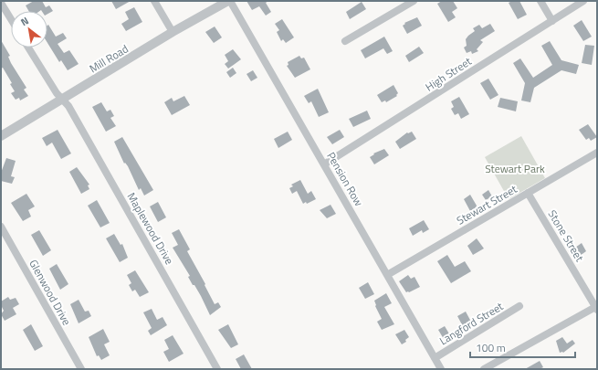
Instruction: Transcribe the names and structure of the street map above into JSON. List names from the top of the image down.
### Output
{
  "streets": {
    "street": [
      "Mill Road",
      "High Street",
      "Pension Row",
      "Stewart Street",
      "Maplewood Drive",
      "Stone Street",
      "Glenwood Drive",
      "Langford Street"
    ]
  },
  "crossings": [
    ["Mill Road", "Pension Row"],
    ["Mill Road", "Maplewood Drive"],
    ["High Street", "Pension Row"],
    ["Pension Row", "Stewart Street"],
    ["Pension Row", "Langford Street"],
    ["Stewart Street", "Stone Street"]
  ],
  "parks": ["Stewart Park"],
  "scale_bar": "100 m",
  "north": "top left"
}
